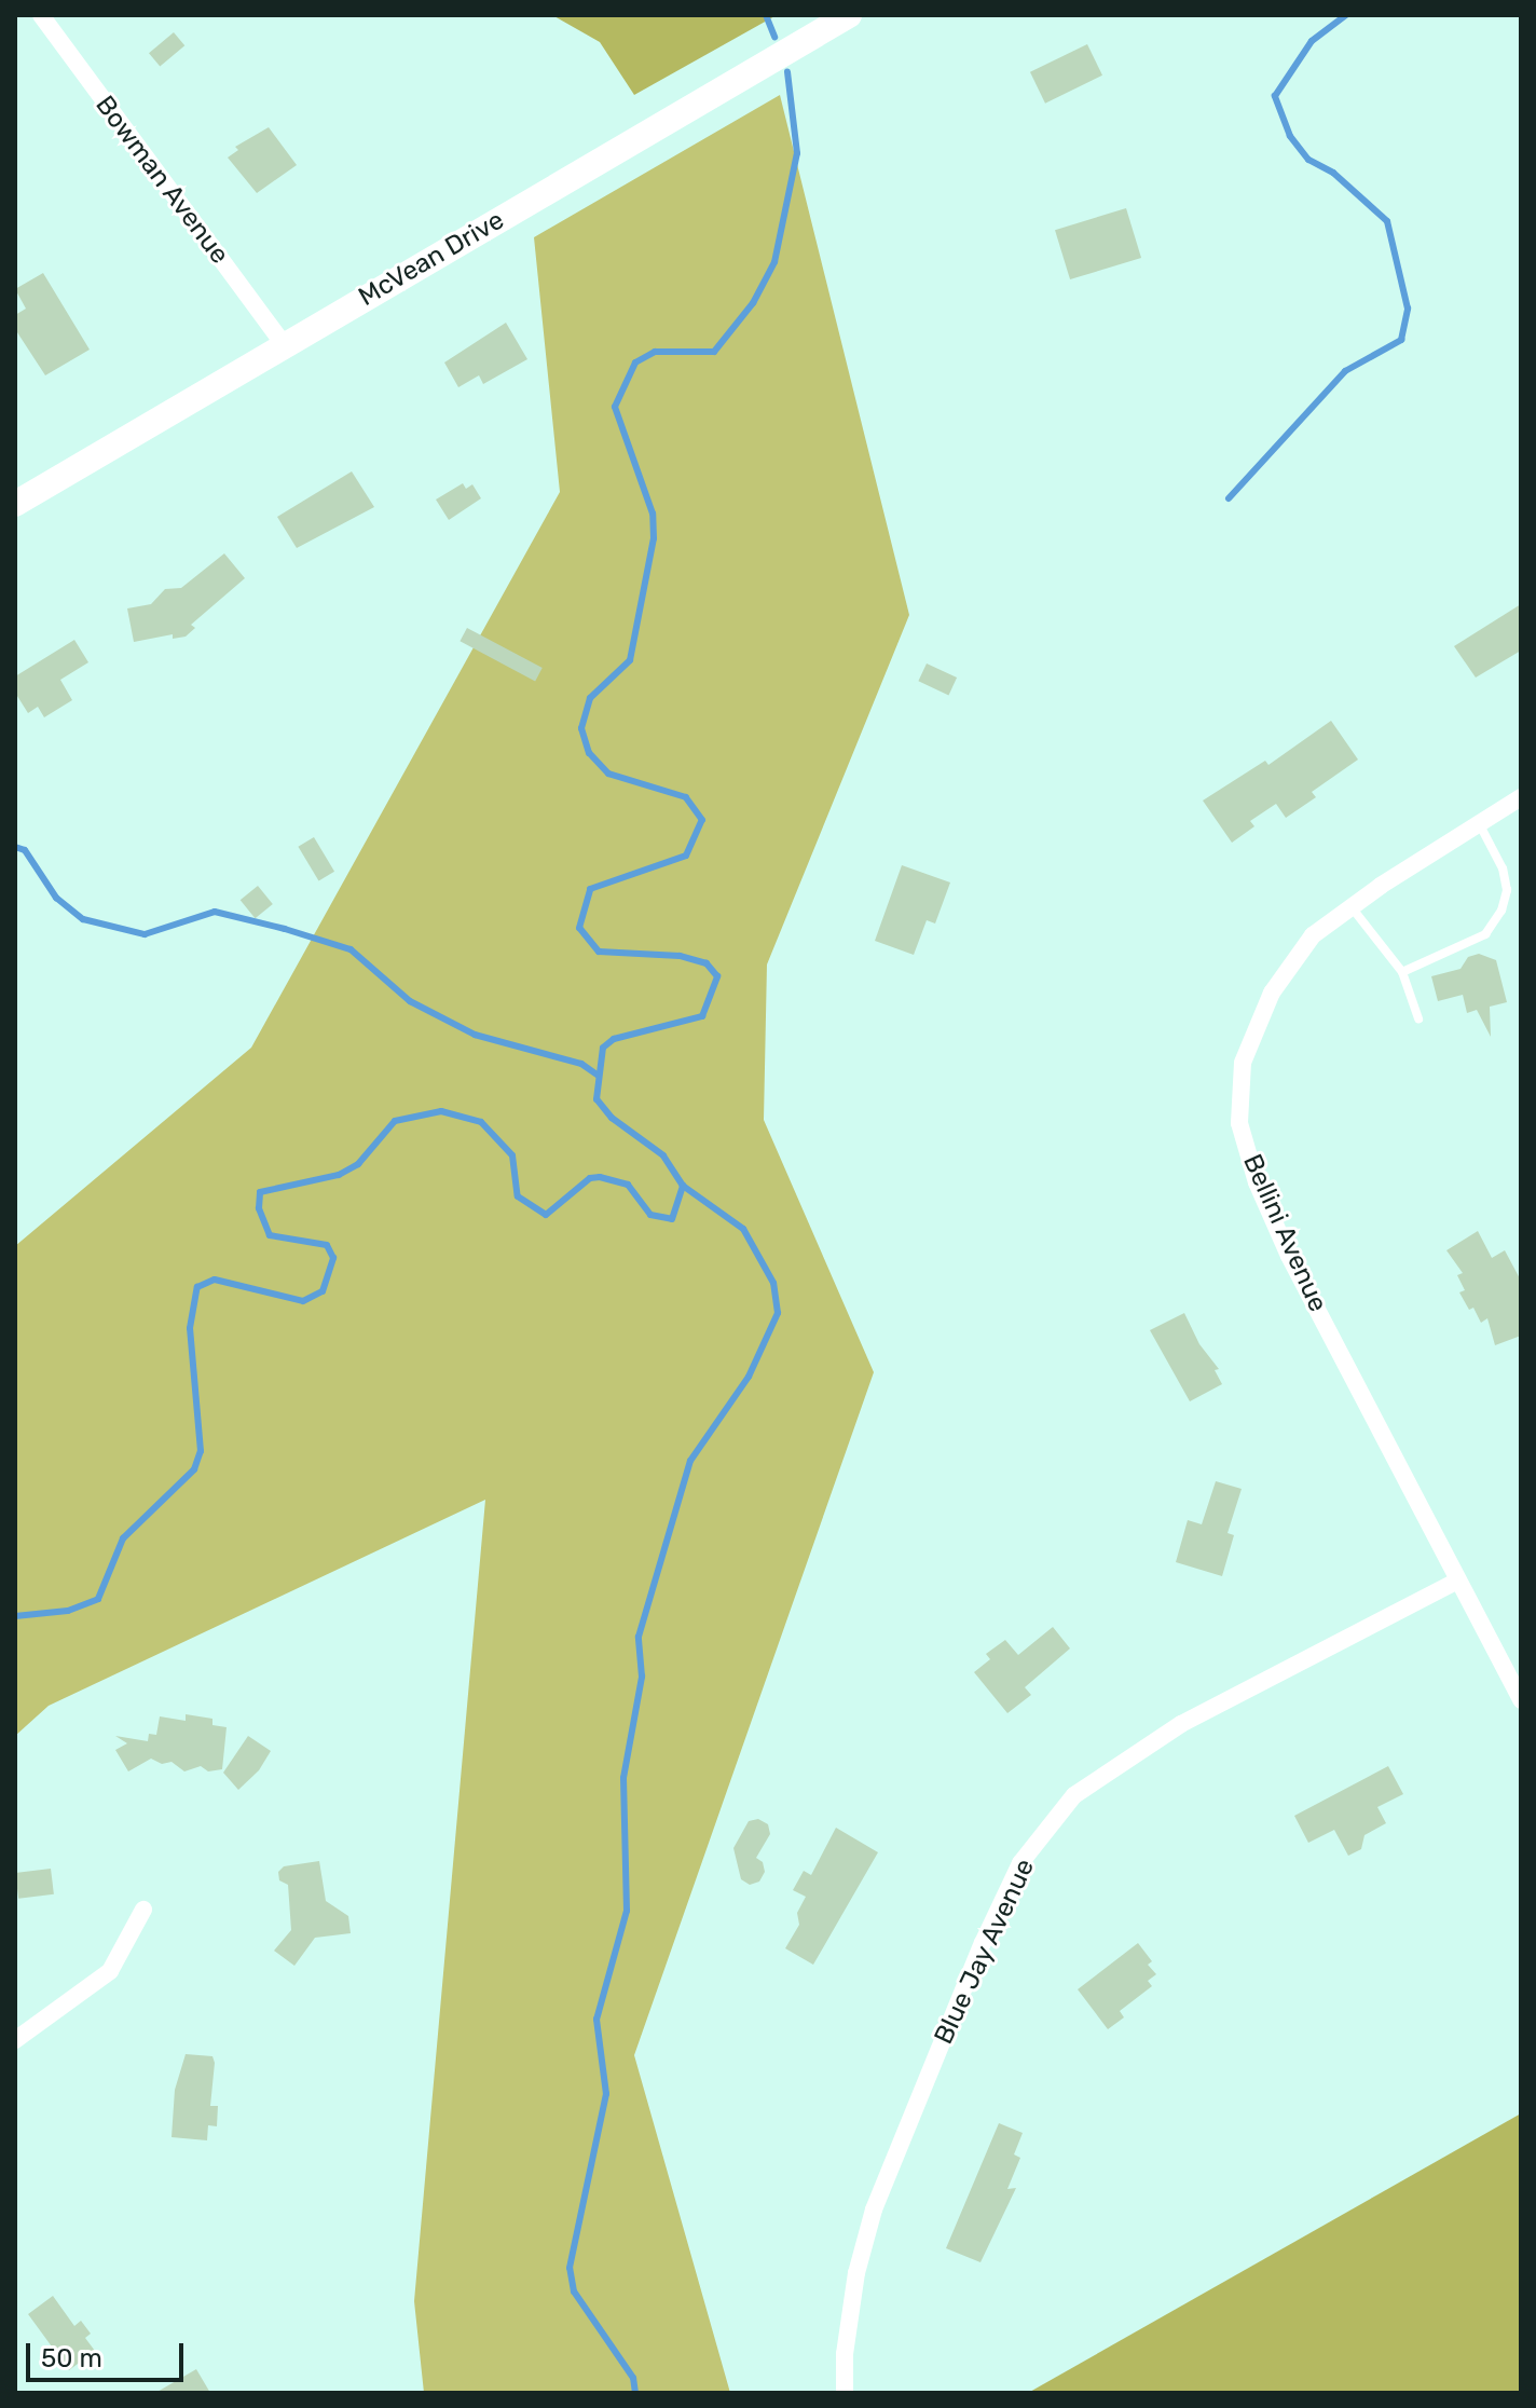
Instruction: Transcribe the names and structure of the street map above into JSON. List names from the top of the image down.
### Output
{
  "streets": {
    "main road": ["McVean Drive"],
    "street": ["Bowman Avenue", "Bellini Avenue", "Blue Jay Avenue"]
  },
  "crossings": [
    ["Bowman Avenue", "McVean Drive"],
    ["Bellini Avenue", "Blue Jay Avenue"]
  ],
  "scale_bar": "50 m"
}
